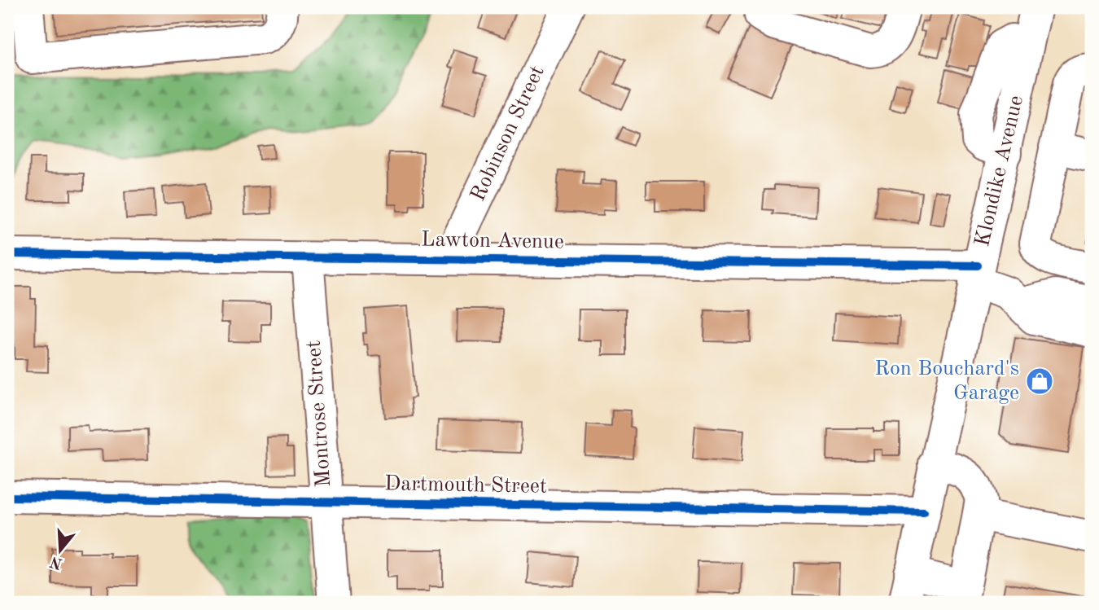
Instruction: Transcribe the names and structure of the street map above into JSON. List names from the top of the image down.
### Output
{
  "streets": {
    "street": [
      "Robinson Street",
      "Klondike Avenue",
      "Lawton Avenue",
      "Montrose Street",
      "Dartmouth Street"
    ]
  },
  "crossings": [
    ["Robinson Street", "Lawton Avenue"],
    ["Klondike Avenue", "Lawton Avenue"],
    ["Klondike Avenue", "Dartmouth Street"],
    ["Lawton Avenue", "Montrose Street"],
    ["Montrose Street", "Dartmouth Street"]
  ],
  "places": {
    "shop": ["Ron Bouchard's Garage"]
  },
  "north": "bottom"
}
